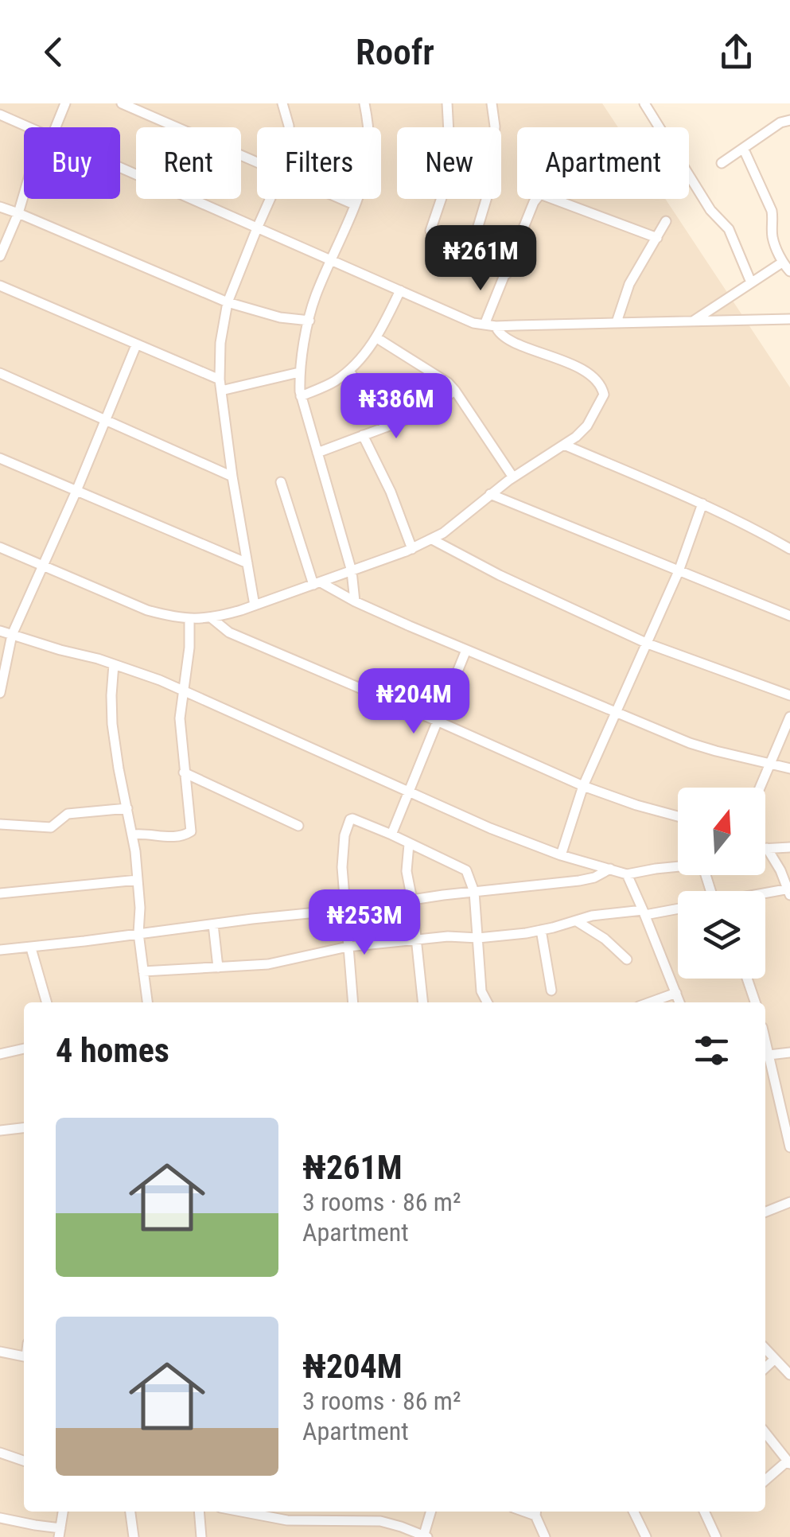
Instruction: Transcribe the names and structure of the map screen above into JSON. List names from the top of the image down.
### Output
{
  "north": "top",
  "page": {
    "header": "Roofr",
    "chip": [
      "Buy",
      "Rent",
      "Filters",
      "New",
      "Apartment"
    ],
    "price": [
      "₦261M",
      "₦386M",
      "₦204M",
      "₦253M"
    ],
    "heading": "4 homes",
    "list": [
      {
        "name": "₦261M",
        "note": "3 rooms · 86 m² · Apartment"
      },
      {
        "name": "₦204M",
        "note": "3 rooms · 86 m² · Apartment"
      }
    ]
  }
}
